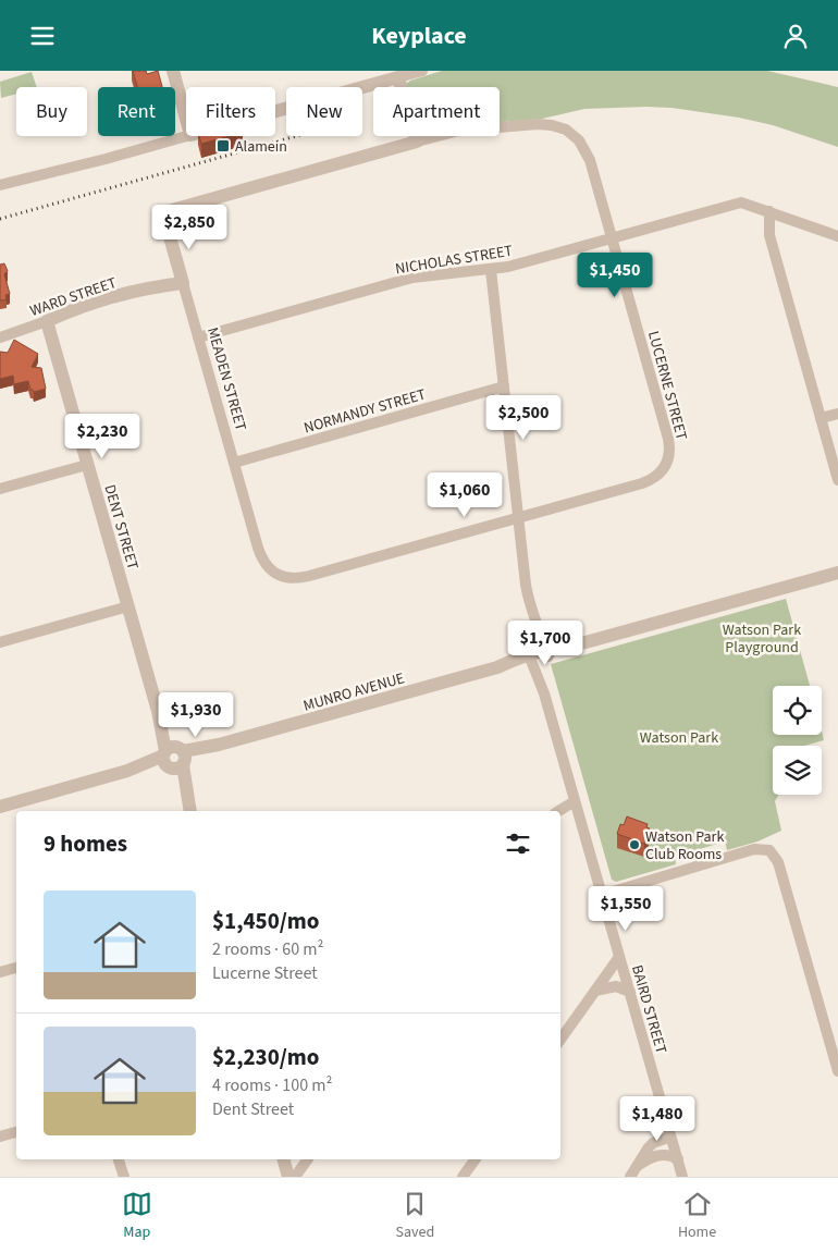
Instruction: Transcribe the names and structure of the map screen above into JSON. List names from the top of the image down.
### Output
{
  "streets": {
    "street": [
      "NICHOLAS STREET",
      "WARD STREET",
      "MEADEN STREET",
      "LUCERNE STREET",
      "NORMANDY STREET",
      "DENT STREET",
      "MUNRO AVENUE",
      "BAIRD STREET"
    ]
  },
  "crossings": [
    ["NICHOLAS STREET", "MEADEN STREET"],
    ["NICHOLAS STREET", "LUCERNE STREET"],
    ["NICHOLAS STREET", "BAIRD STREET"],
    ["WARD STREET", "MEADEN STREET"],
    ["WARD STREET", "DENT STREET"],
    ["MEADEN STREET", "LUCERNE STREET"],
    ["MEADEN STREET", "NORMANDY STREET"],
    ["MEADEN STREET", "BAIRD STREET"],
    ["LUCERNE STREET", "BAIRD STREET"],
    ["NORMANDY STREET", "BAIRD STREET"],
    ["DENT STREET", "MUNRO AVENUE"],
    ["MUNRO AVENUE", "BAIRD STREET"]
  ],
  "parks": ["Watson Park Playground", "Watson Park"],
  "places": {
    "transit": ["Alamein"],
    "other": ["Watson Park Club Rooms"]
  },
  "page": {
    "header": "Keyplace",
    "chip": [
      "Buy",
      "Rent",
      "Filters",
      "New",
      "Apartment"
    ],
    "price": [
      "$2,850",
      "$1,450",
      "$2,500",
      "$2,230",
      "$1,060",
      "$1,700",
      "$1,930",
      "$1,550",
      "$1,480"
    ],
    "heading": "9 homes",
    "list": [
      {
        "name": "$1,450/mo",
        "note": "2 rooms · 60 m² · Lucerne Street"
      },
      {
        "name": "$2,230/mo",
        "note": "4 rooms · 100 m² · Dent Street"
      }
    ],
    "tabs": ["Map", "Saved", "Home"]
  }
}
